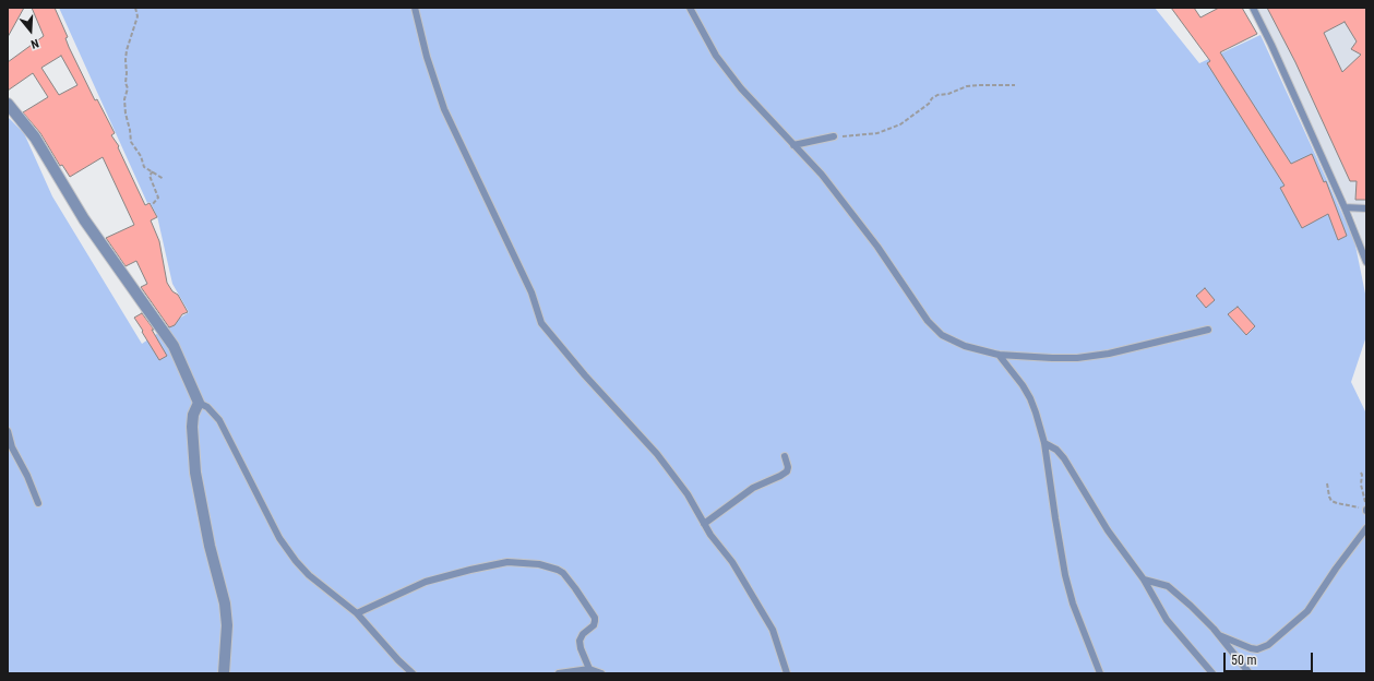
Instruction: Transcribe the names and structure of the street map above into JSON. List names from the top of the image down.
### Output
{
  "scale_bar": "50 m",
  "north": "bottom"
}
